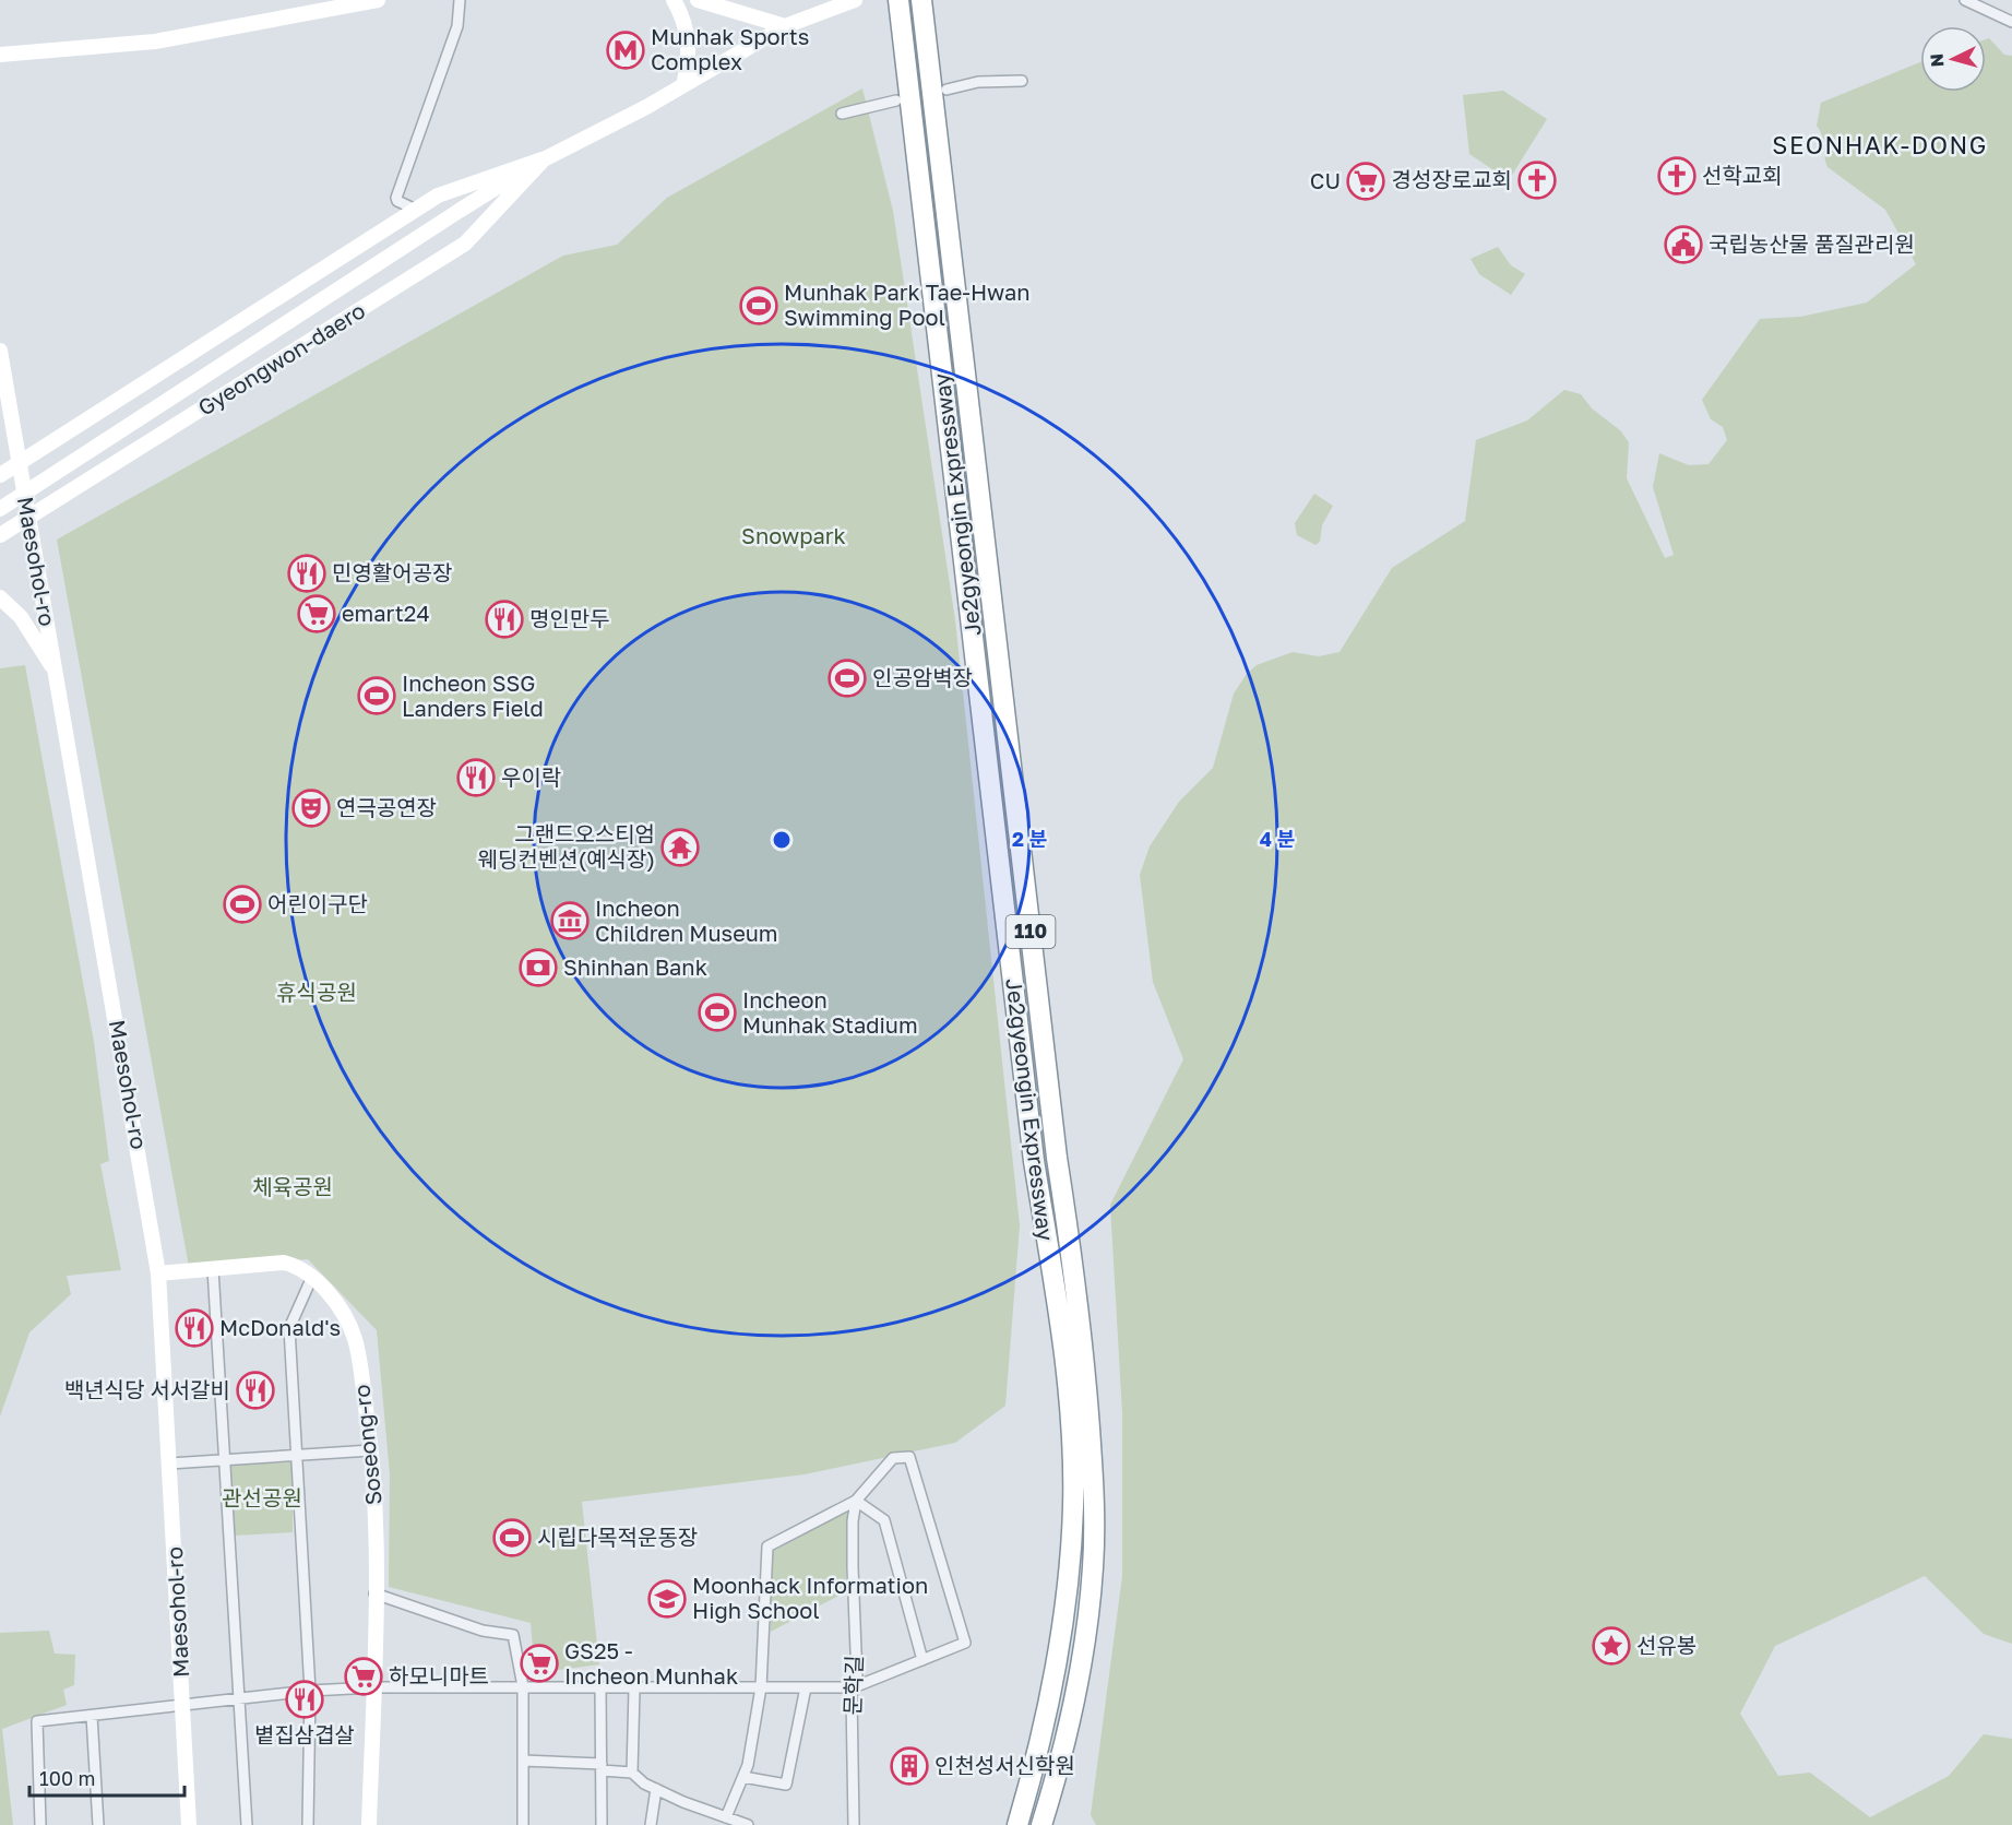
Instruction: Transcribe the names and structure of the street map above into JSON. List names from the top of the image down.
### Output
{
  "streets": {
    "highway": ["Je2gyeongin Expressway", "110"],
    "main road": ["Gyeongwon-daero", "Maesohol-ro", "Soseong-ro"],
    "street": ["문학길"]
  },
  "crossings": [
    ["Gyeongwon-daero", "Maesohol-ro"],
    ["Maesohol-ro", "Soseong-ro"]
  ],
  "districts": ["SEONHAK-DONG"],
  "parks": [
    "Snowpark",
    "휴식공원",
    "체육공원",
    "관선공원"
  ],
  "places": {
    "metro station": ["Munhak Sports Complex"],
    "church": ["선학교회", "경성장로교회"],
    "supermarket": [
      "CU",
      "emart24",
      "GS25 - Incheon Munhak",
      "하모니마트"
    ],
    "public building": ["국립농산물 품질관리원"],
    "sports": [
      "Munhak Park Tae-Hwan Swimming Pool",
      "인공암벽장",
      "Incheon SSG Landers Field",
      "어린이구단",
      "Incheon Munhak Stadium",
      "시립다목적운동장"
    ],
    "restaurant": [
      "민영활어공장",
      "명인만두",
      "우이락",
      "McDonald's",
      "백년식당 서서갈비",
      "볕집삼겹살"
    ],
    "theatre": ["연극공연장"],
    "temple": ["그랜드오스티엄 웨딩컨벤션(예식장)"],
    "museum": ["Incheon Children Museum"],
    "bank": ["Shinhan Bank"],
    "school or university": ["Moonhack Information High School"],
    "place": ["선유봉"],
    "building": ["인천성서신학원"]
  },
  "scale_bar": "100 m",
  "north": "left",
  "rings": ["2 분", "4 분"]
}
